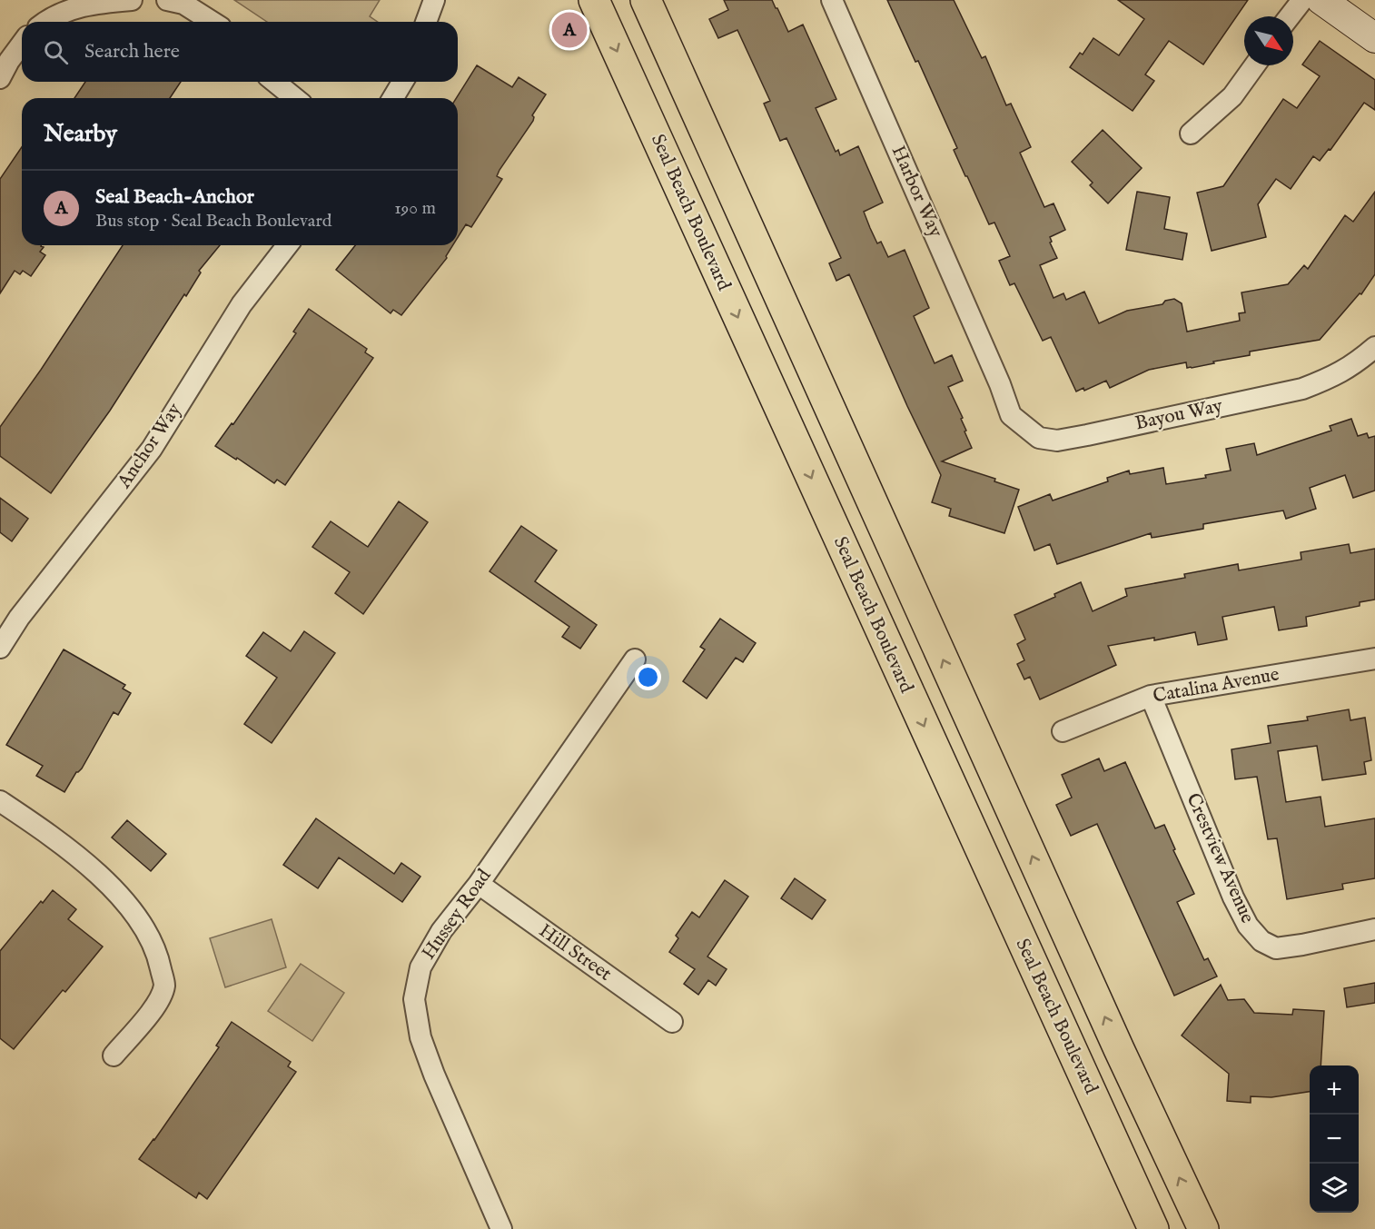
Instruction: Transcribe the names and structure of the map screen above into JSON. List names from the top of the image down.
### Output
{
  "streets": {
    "main road": ["Seal Beach Boulevard"],
    "street": [
      "Harbor Way",
      "Bayou Way",
      "Anchor Way",
      "Catalina Avenue",
      "Crestview Avenue",
      "Hussey Road",
      "Hill Street"
    ]
  },
  "crossings": [
    ["Harbor Way", "Bayou Way"],
    ["Catalina Avenue", "Crestview Avenue"],
    ["Hussey Road", "Hill Street"]
  ],
  "north": "bottom right",
  "page": {
    "pins": "A",
    "search": "Search here",
    "heading": "Nearby",
    "list": [
      {
        "mark": "A",
        "name": "Seal Beach-Anchor",
        "note": "Bus stop · Seal Beach Boulevard",
        "value": "190 m"
      }
    ],
    "map_buttons": ["+", "−"]
  }
}
